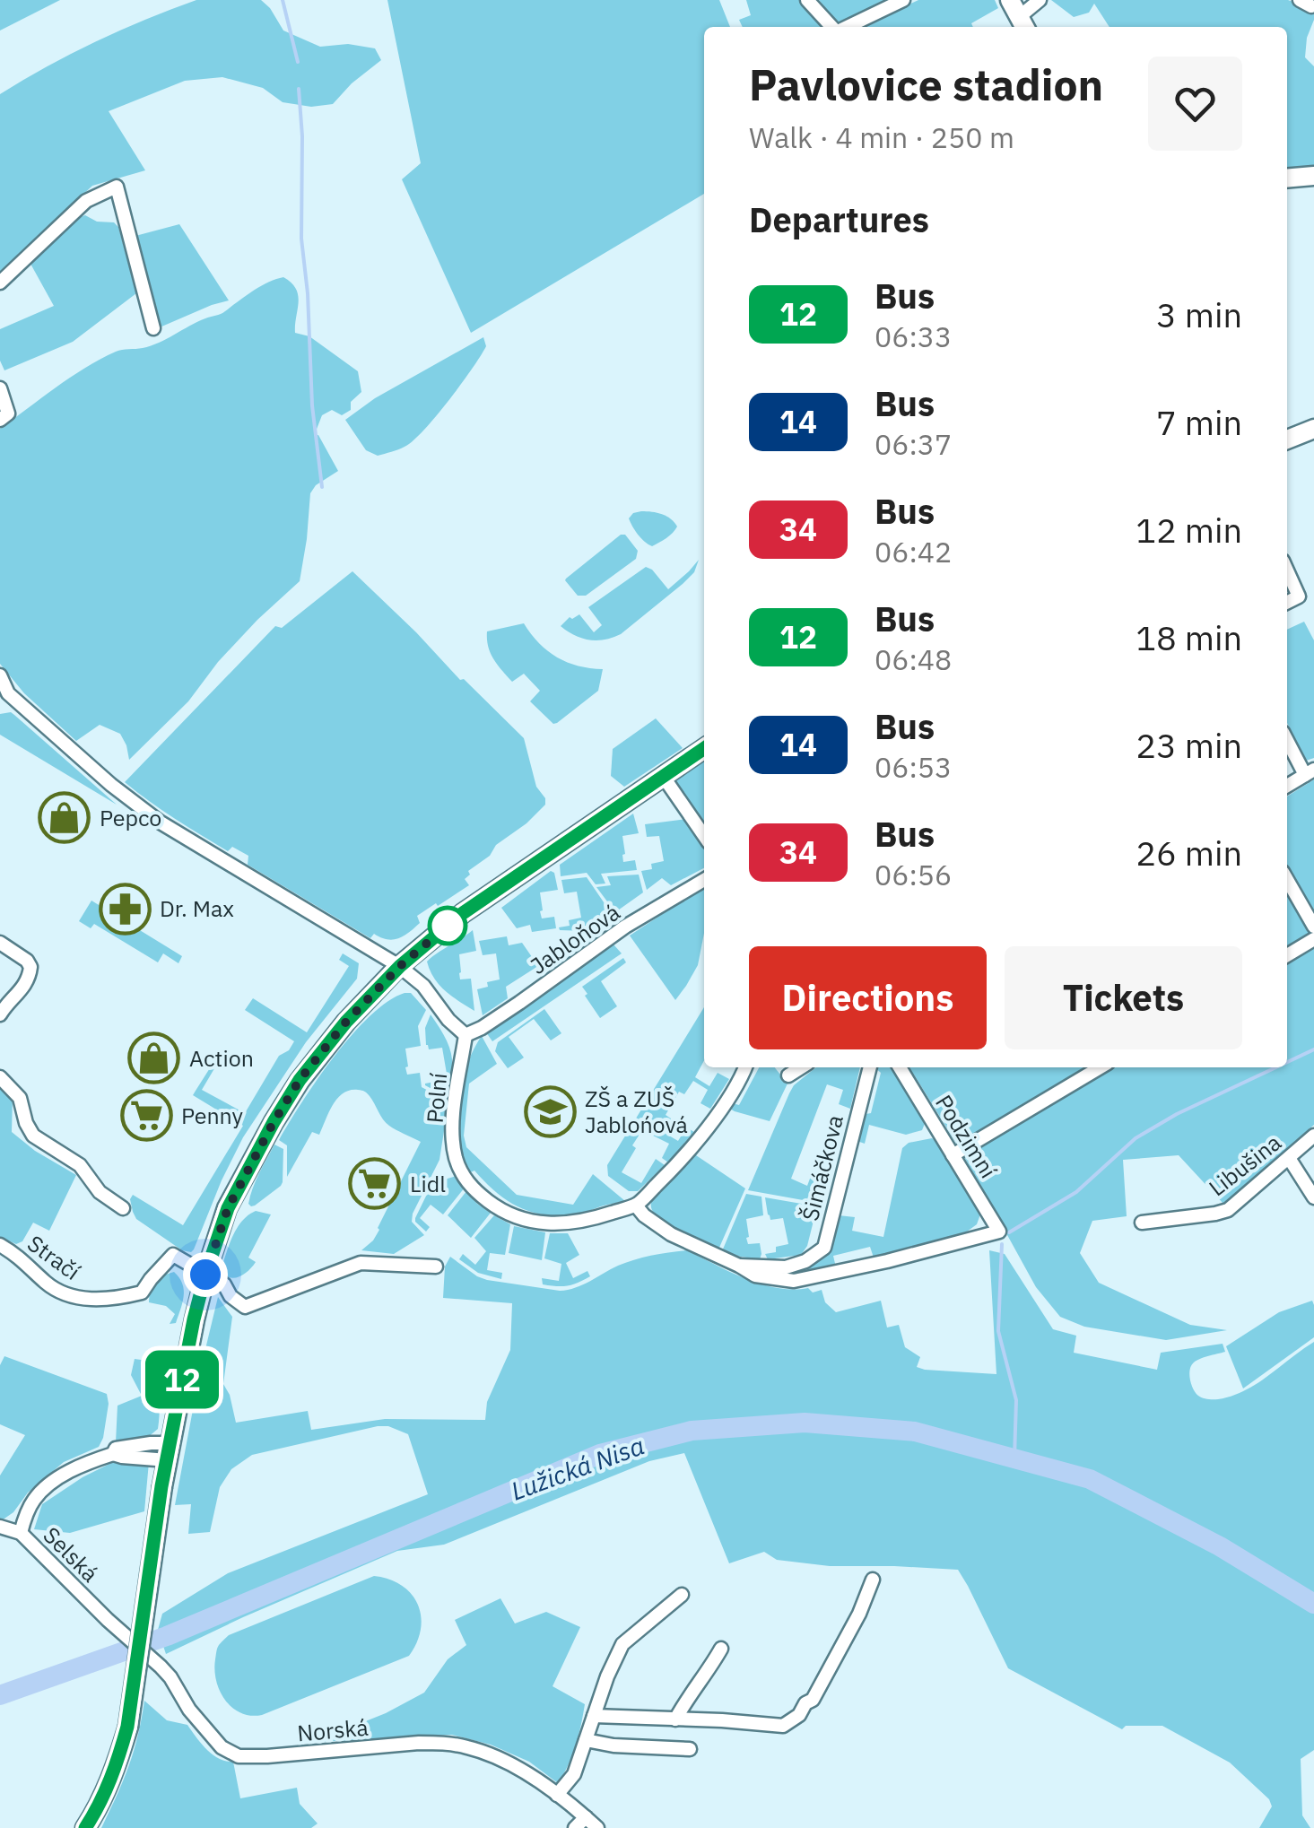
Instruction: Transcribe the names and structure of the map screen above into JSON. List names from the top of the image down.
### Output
{
  "streets": {
    "street": [
      "Jabloňová",
      "Polní",
      "Podzimní",
      "Libušina",
      "Šimáčkova",
      "Stračí",
      "Selská",
      "Norská"
    ]
  },
  "crossings": [
    ["Jabloňová", "Polní"],
    ["Podzimní", "Šimáčkova"],
    ["Selská", "Norská"]
  ],
  "water": ["Lužická Nisa"],
  "places": {
    "shop": ["Pepco", "Action"],
    "pharmacy": ["Dr. Max"],
    "school or university": ["ZŠ a ZUŠ Jablońová"],
    "supermarket": ["Penny", "Lidl"]
  },
  "lines": ["bus line 12"],
  "page": {
    "on_map": "12",
    "heading": [
      ["Pavlovice stadion", "Walk · 4 min · 250 m"],
      "Departures"
    ],
    "list": [
      {
        "mark": "12",
        "name": "Bus",
        "note": "06:33",
        "value": "3 min"
      },
      {
        "mark": "14",
        "name": "Bus",
        "note": "06:37",
        "value": "7 min"
      },
      {
        "mark": "34",
        "name": "Bus",
        "note": "06:42",
        "value": "12 min"
      },
      {
        "mark": "12",
        "name": "Bus",
        "note": "06:48",
        "value": "18 min"
      },
      {
        "mark": "14",
        "name": "Bus",
        "note": "06:53",
        "value": "23 min"
      },
      {
        "mark": "34",
        "name": "Bus",
        "note": "06:56",
        "value": "26 min"
      }
    ],
    "buttons": ["Directions", "Tickets"]
  }
}
